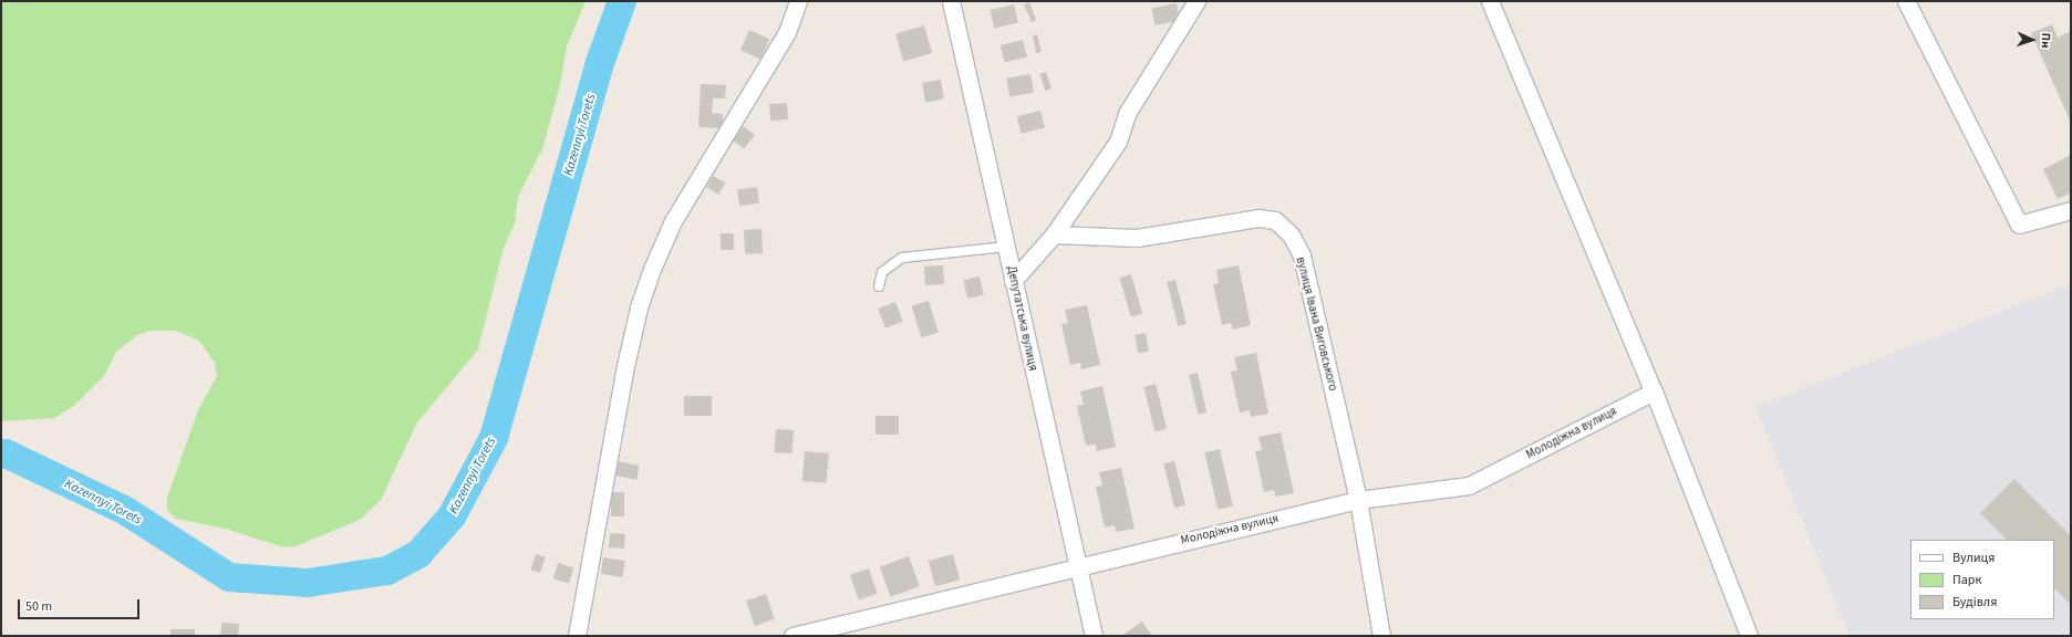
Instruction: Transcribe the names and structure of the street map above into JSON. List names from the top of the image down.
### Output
{
  "streets": {
    "street": ["Депутатська вулиця", "вулиця Івана Виговського", "Молодіжна вулиця"]
  },
  "crossings": [
    ["Депутатська вулиця", "Молодіжна вулиця"],
    ["вулиця Івана Виговського", "Молодіжна вулиця"]
  ],
  "water": ["Kazennyi Torets"],
  "legend": ["Вулиця", "Парк", "Будівля"],
  "scale_bar": "50 m",
  "north": "right"
}
